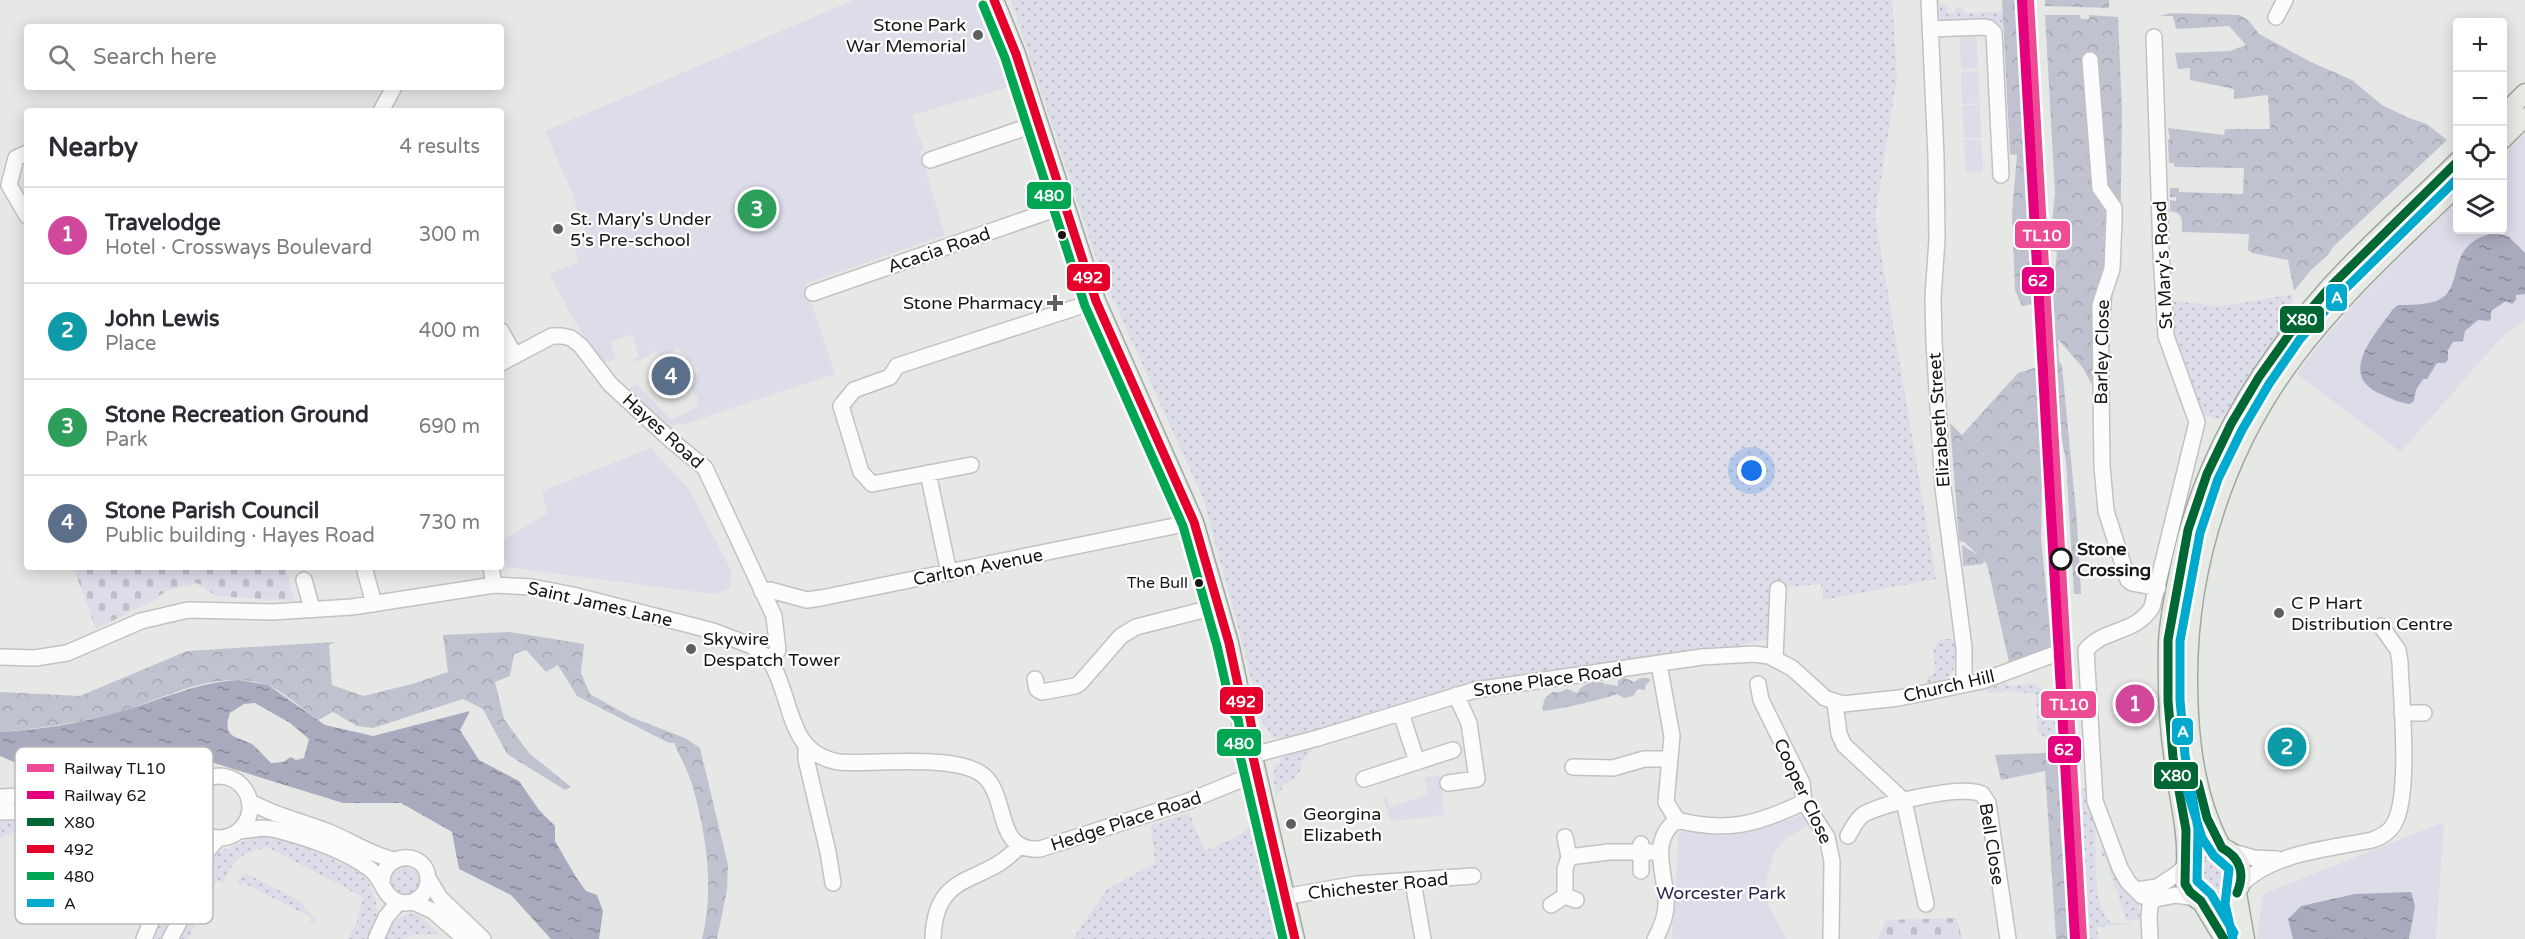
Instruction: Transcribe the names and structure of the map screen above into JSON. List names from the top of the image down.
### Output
{
  "streets": {
    "street": [
      "Acacia Road",
      "St Mary's Road",
      "Barley Close",
      "Elizabeth Street",
      "Hayes Road",
      "Carlton Avenue",
      "Saint James Lane",
      "Stone Place Road",
      "Church Hill",
      "Cooper Close",
      "Hedge Place Road",
      "Bell Close",
      "Chichester Road"
    ]
  },
  "crossings": [
    ["St Mary's Road", "Barley Close"],
    ["Elizabeth Street", "Church Hill"],
    ["Hayes Road", "Carlton Avenue"],
    ["Hayes Road", "Saint James Lane"],
    ["Stone Place Road", "Church Hill"],
    ["Stone Place Road", "Hedge Place Road"]
  ],
  "parks": ["Worcester Park"],
  "places": {
    "other": [
      "Stone Park War Memorial",
      "St. Mary's Under 5's Pre-school",
      "Stone Crossing",
      "The Bull",
      "C P Hart Distribution Centre",
      "Skywire Despatch Tower",
      "Georgina Elizabeth"
    ],
    "health": ["Stone Pharmacy"]
  },
  "lines": [
    "rail line TL10",
    "transit line 492",
    "rail line 62",
    "transit line 480",
    "transit line X80",
    "transit line A"
  ],
  "legend": [
    "Railway TL10",
    "Railway 62",
    "X80",
    "492",
    "480",
    "A"
  ],
  "page": {
    "map_buttons": ["+", "−"],
    "search": "Search here",
    "heading": ["Nearby", "4 results"],
    "list": [
      {
        "mark": "1",
        "name": "Travelodge",
        "note": "Hotel · Crossways Boulevard",
        "value": "300 m"
      },
      {
        "mark": "2",
        "name": "John Lewis",
        "note": "Place",
        "value": "400 m"
      },
      {
        "mark": "3",
        "name": "Stone Recreation Ground",
        "note": "Park",
        "value": "690 m"
      },
      {
        "mark": "4",
        "name": "Stone Parish Council",
        "note": "Public building · Hayes Road",
        "value": "730 m"
      }
    ],
    "pins": [
      "3",
      "4",
      "1",
      "2"
    ]
  }
}
